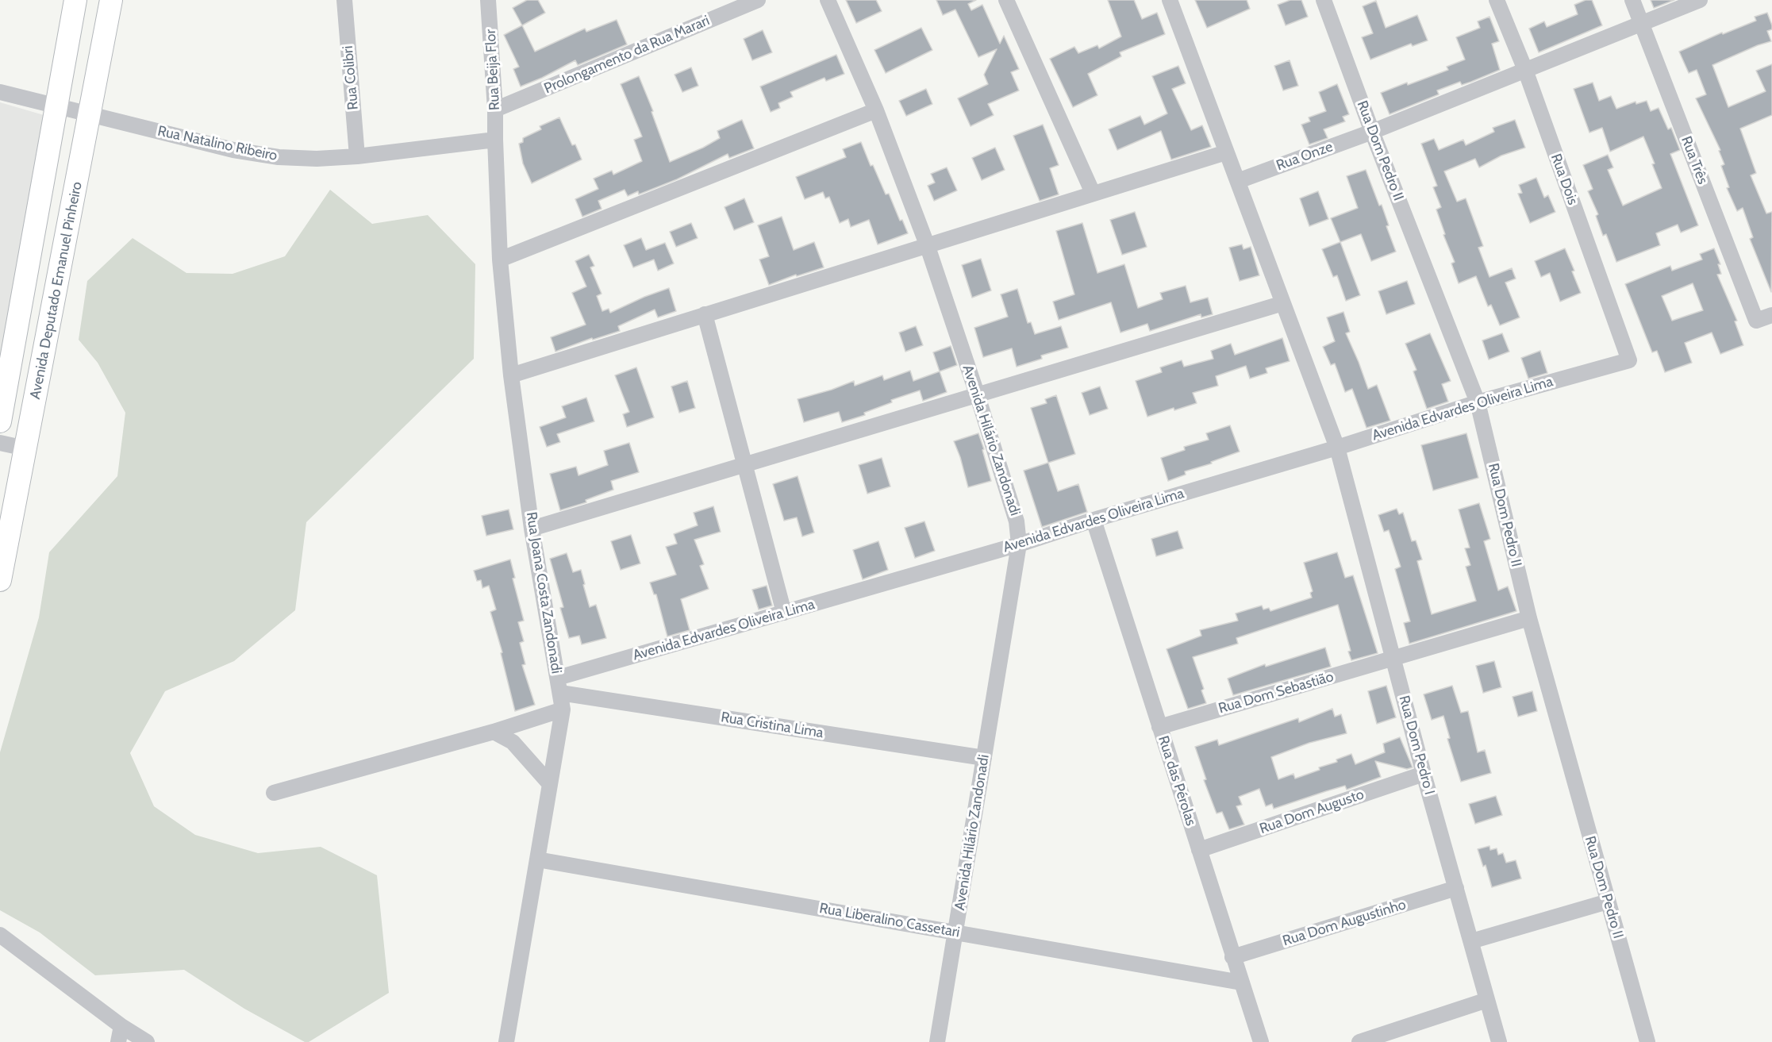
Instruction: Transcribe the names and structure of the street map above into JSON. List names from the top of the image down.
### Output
{
  "streets": {
    "street": [
      "Prolongamento da Rua Marari",
      "Rua Beija Flor",
      "Rua Colibri",
      "Rua Natalino Ribeiro",
      "Rua Dom Pedro II",
      "Rua Onze",
      "Rua Três",
      "Rua Dois",
      "Avenida Deputado Emanuel Pinheiro",
      "Avenida Edvardes Oliveira Lima",
      "Avenida Hilário Zandonadi",
      "Rua Joana Costa Zandonadi",
      "Rua Dom Sebastião",
      "Rua Cristina Lima",
      "Rua Dom Pedro I",
      "Rua das Pérolas",
      "Rua Dom Augusto",
      "Rua Liberalino Cassetari",
      "Rua Dom Augustinho"
    ]
  },
  "crossings": [
    ["Prolongamento da Rua Marari", "Rua Beija Flor"],
    ["Rua Beija Flor", "Rua Natalino Ribeiro"],
    ["Rua Beija Flor", "Rua Joana Costa Zandonadi"],
    ["Rua Colibri", "Rua Natalino Ribeiro"],
    ["Rua Natalino Ribeiro", "Avenida Deputado Emanuel Pinheiro"],
    ["Rua Natalino Ribeiro", "Rua Joana Costa Zandonadi"],
    ["Rua Dom Pedro II", "Rua Onze"],
    ["Rua Dom Pedro II", "Avenida Edvardes Oliveira Lima"],
    ["Rua Dom Pedro II", "Rua Dom Sebastião"],
    ["Rua Onze", "Rua Três"],
    ["Rua Onze", "Rua Dois"],
    ["Rua Dois", "Avenida Edvardes Oliveira Lima"],
    ["Avenida Edvardes Oliveira Lima", "Avenida Hilário Zandonadi"],
    ["Avenida Edvardes Oliveira Lima", "Rua Joana Costa Zandonadi"],
    ["Avenida Edvardes Oliveira Lima", "Rua Cristina Lima"],
    ["Avenida Edvardes Oliveira Lima", "Rua Dom Pedro I"],
    ["Avenida Edvardes Oliveira Lima", "Rua das Pérolas"],
    ["Avenida Hilário Zandonadi", "Rua Cristina Lima"],
    ["Avenida Hilário Zandonadi", "Rua Liberalino Cassetari"],
    ["Rua Joana Costa Zandonadi", "Rua Cristina Lima"],
    ["Rua Joana Costa Zandonadi", "Rua Liberalino Cassetari"],
    ["Rua Dom Sebastião", "Rua Dom Pedro I"],
    ["Rua Dom Sebastião", "Rua das Pérolas"],
    ["Rua Dom Pedro I", "Rua Dom Augusto"],
    ["Rua Dom Pedro I", "Rua Dom Augustinho"],
    ["Rua das Pérolas", "Rua Dom Augusto"],
    ["Rua das Pérolas", "Rua Liberalino Cassetari"],
    ["Rua das Pérolas", "Rua Dom Augustinho"]
  ]
}
